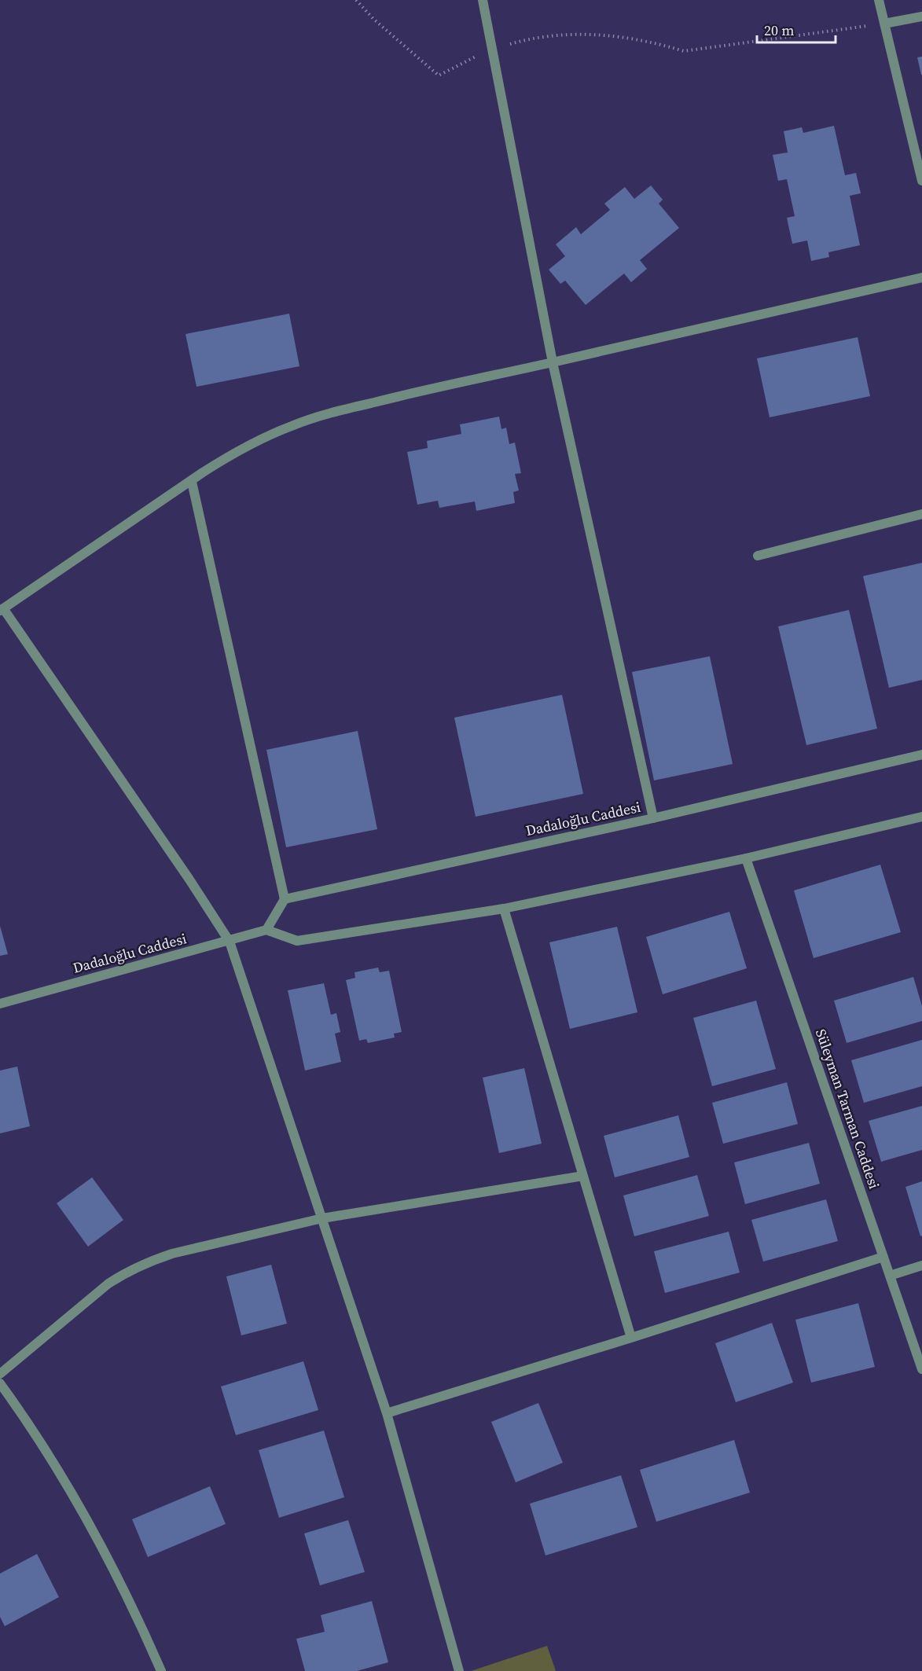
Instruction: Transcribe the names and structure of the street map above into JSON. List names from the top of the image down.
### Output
{
  "streets": {
    "street": ["Dadaloğlu Caddesi", "Süleyman Tarman Caddesi"]
  },
  "scale_bar": "20 m"
}
